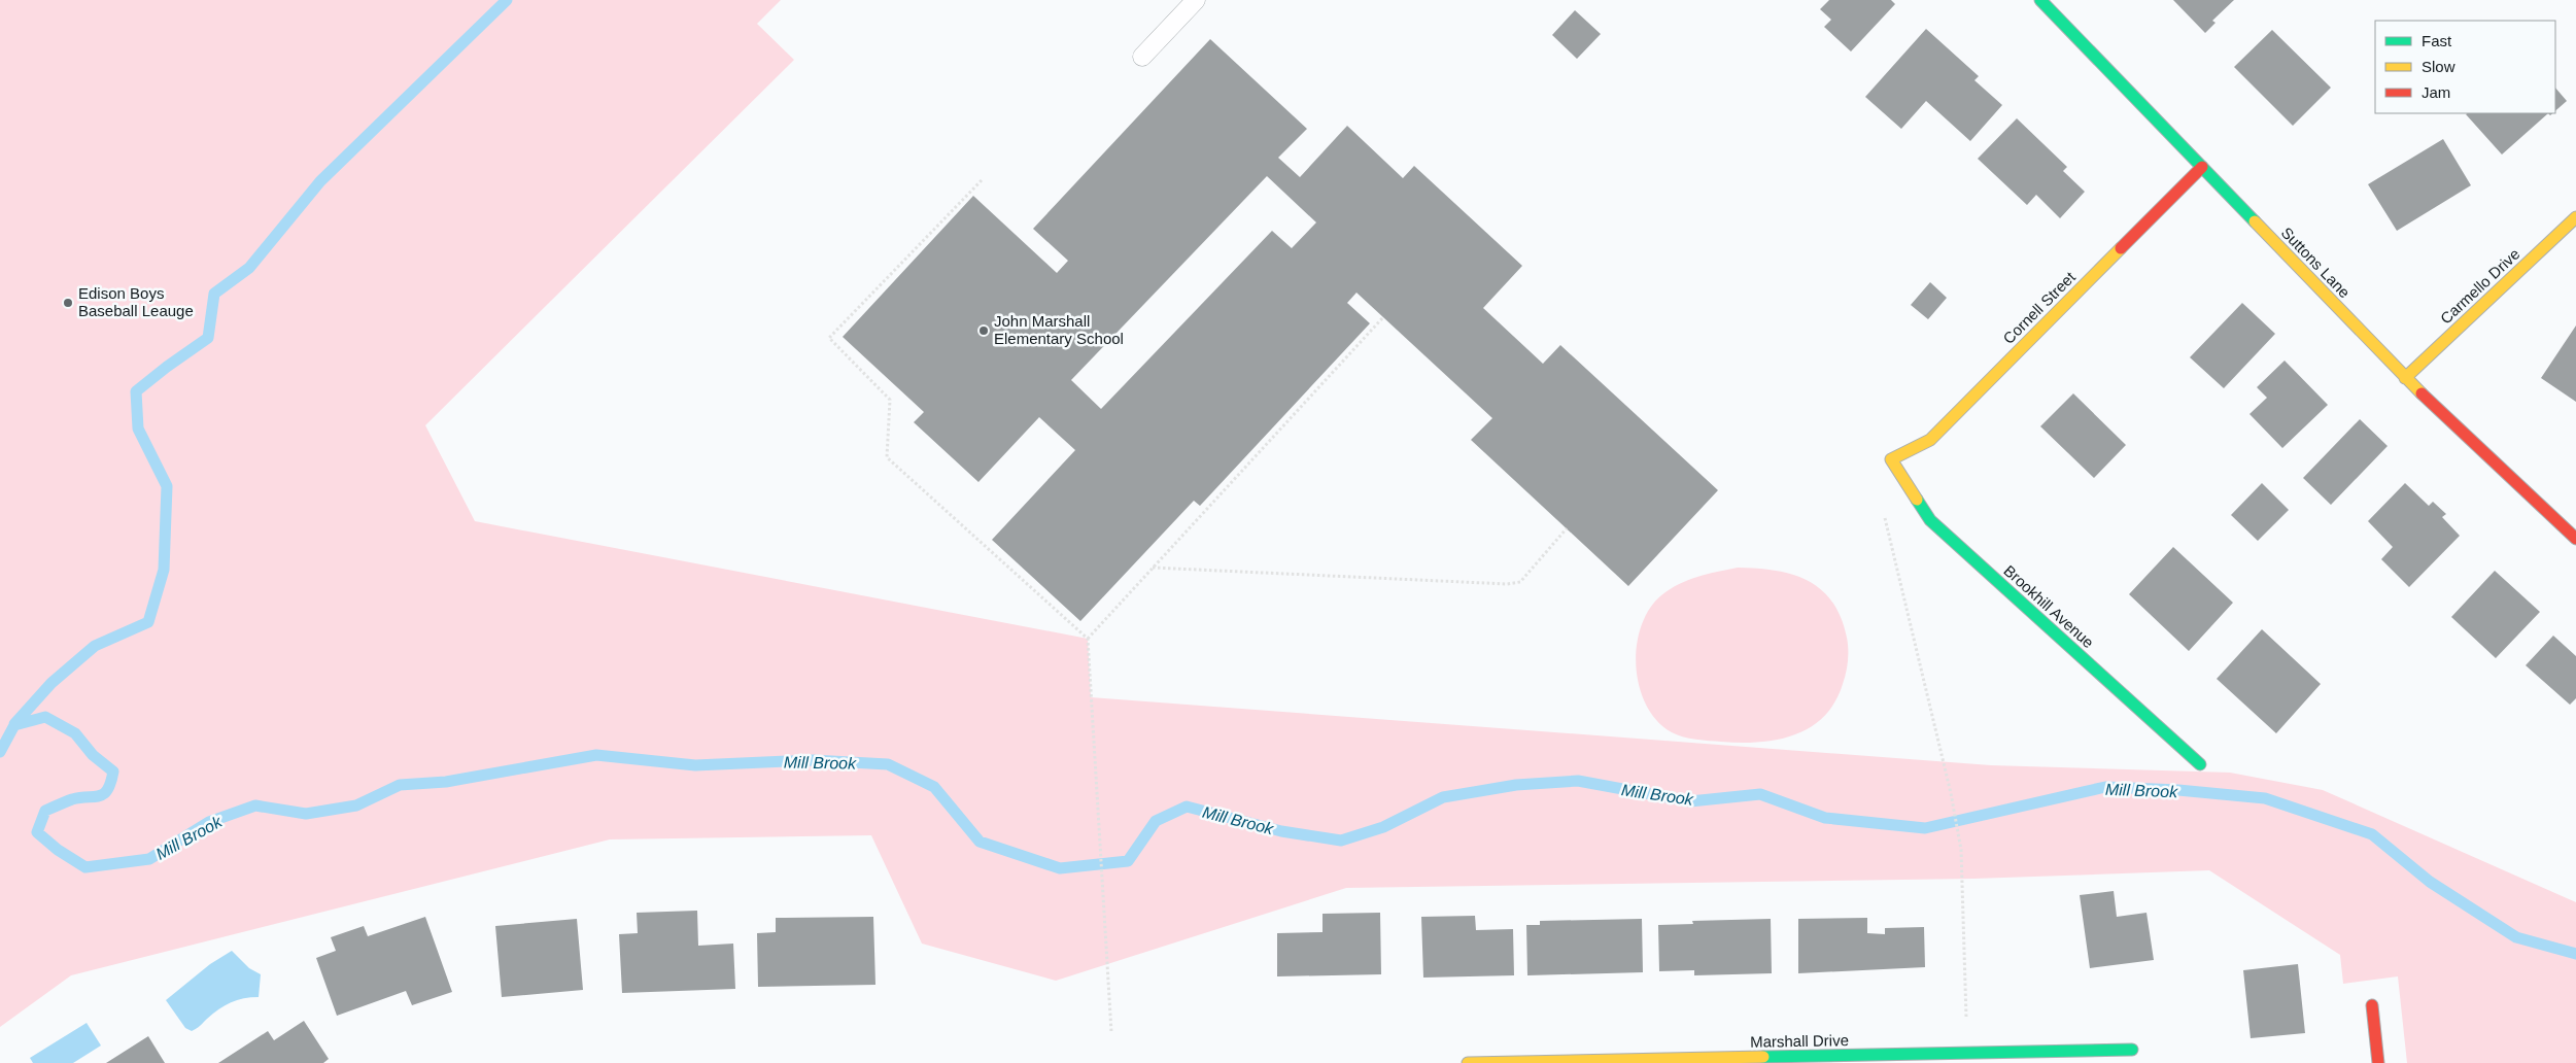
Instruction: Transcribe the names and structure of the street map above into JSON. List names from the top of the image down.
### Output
{
  "streets": {
    "street": [
      "Suttons Lane",
      "Carmello Drive",
      "Cornell Street",
      "Brookhill Avenue",
      "Marshall Drive"
    ]
  },
  "crossings": [
    ["Suttons Lane", "Carmello Drive"],
    ["Suttons Lane", "Cornell Street"],
    ["Cornell Street", "Brookhill Avenue"]
  ],
  "water": ["Mill Brook"],
  "places": ["Edison Boys Baseball Leauge", "John Marshall Elementary School"],
  "legend": ["Fast", "Slow", "Jam"]
}
